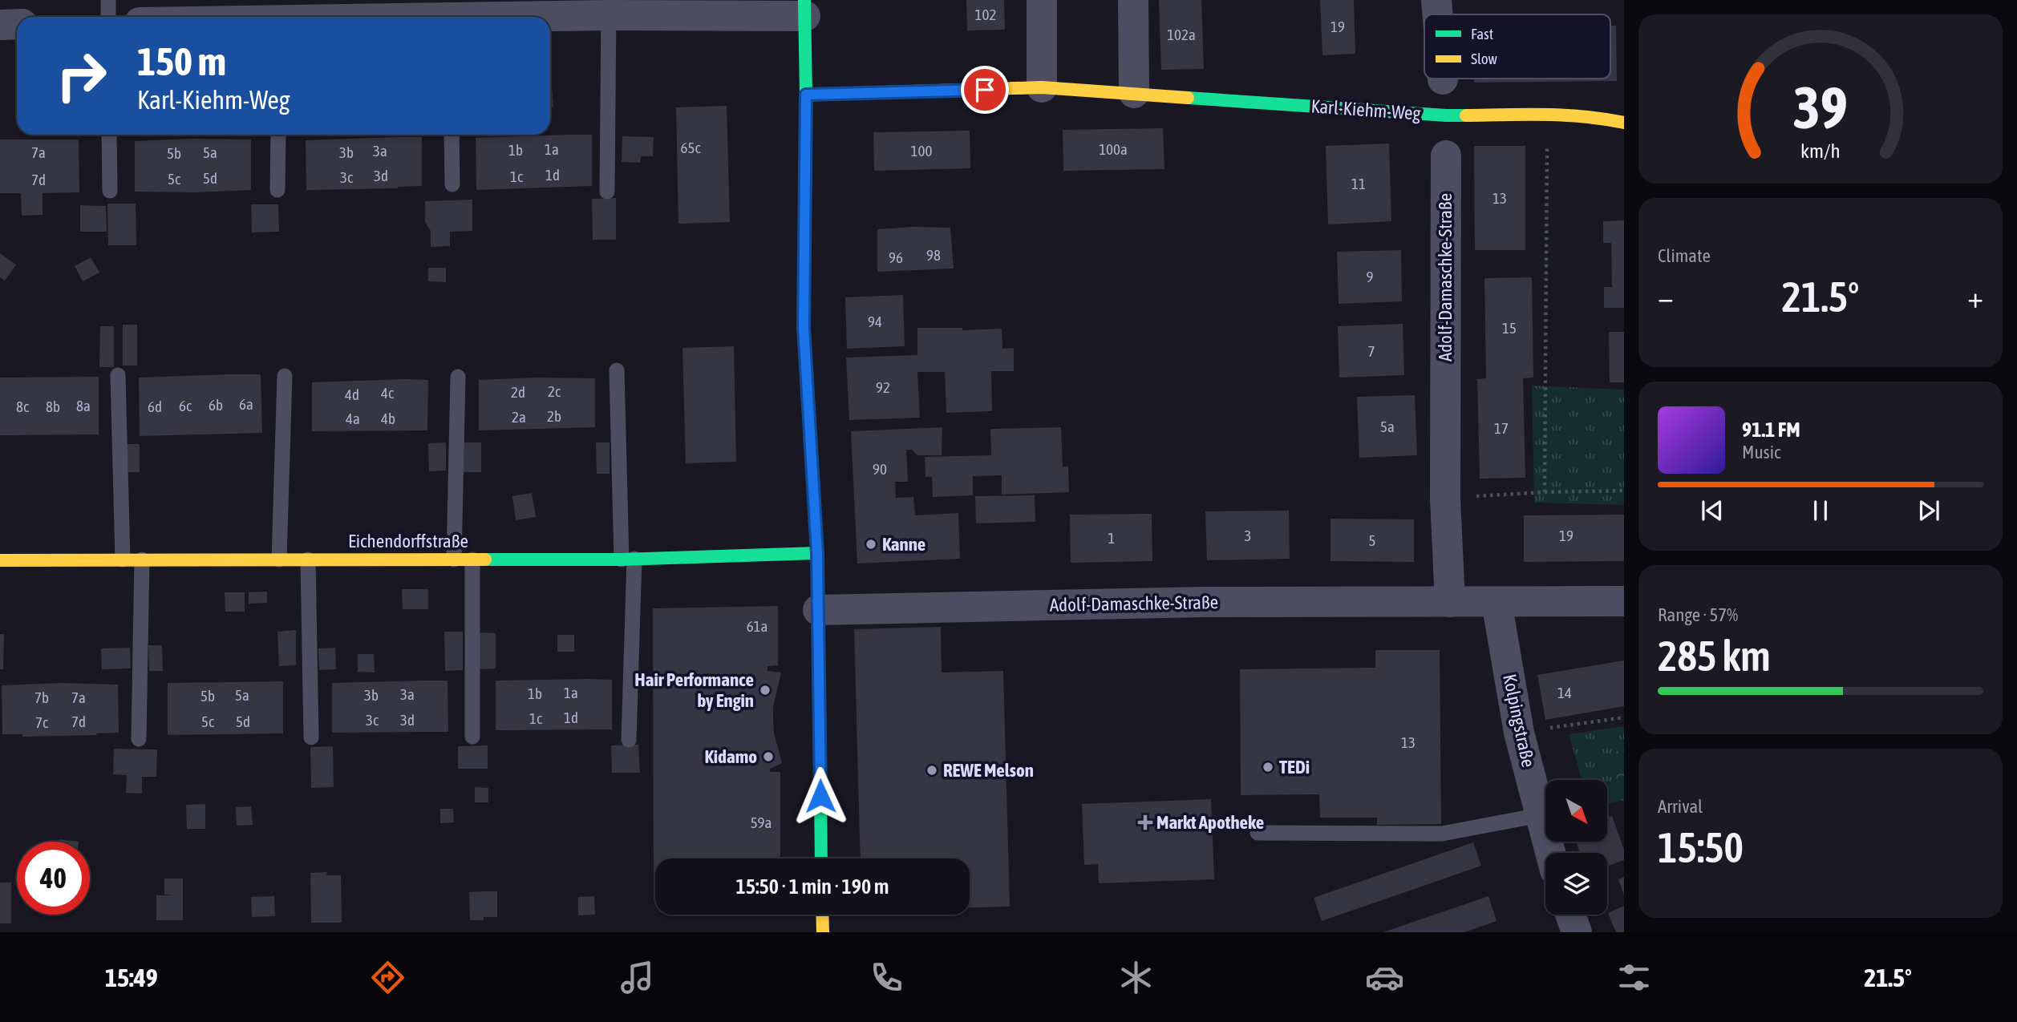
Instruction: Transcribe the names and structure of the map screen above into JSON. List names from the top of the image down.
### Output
{
  "streets": {
    "street": [
      "Karl-Kiehm-Weg",
      "Adolf-Damaschke-Straße",
      "Eichendorffstraße",
      "Kolpingstraße"
    ]
  },
  "crossings": [
    ["Adolf-Damaschke-Straße", "Kolpingstraße"]
  ],
  "places": {
    "other": [
      "Kanne",
      "Hair Performance by Engin",
      "Kidamo",
      "TEDi",
      "REWE Melson"
    ],
    "health": ["Markt Apotheke"]
  },
  "house_numbers": [
    "102",
    "19",
    "102a",
    "65c",
    "1a",
    "100a",
    "1b",
    "3a",
    "100",
    "7a",
    "5a",
    "3b",
    "5b",
    "1d",
    "3d",
    "1c",
    "3c",
    "5d",
    "5c",
    "7d",
    "11",
    "13",
    "98",
    "96",
    "9",
    "94",
    "15",
    "7",
    "92",
    "2c",
    "2d",
    "4c",
    "4d",
    "6a",
    "6b",
    "8a",
    "6c",
    "8c",
    "8b",
    "6d",
    "2b",
    "2a",
    "4a",
    "4b",
    "5a",
    "17",
    "90",
    "3",
    "19",
    "1",
    "5",
    "61a",
    "1a",
    "14",
    "1b",
    "3a",
    "5a",
    "3b",
    "5b",
    "7b",
    "7a",
    "1d",
    "1c",
    "3c",
    "3d",
    "7d",
    "5c",
    "5d",
    "7c",
    "13",
    "59a"
  ],
  "legend": ["Fast", "Slow"],
  "north": "bottom right",
  "page": {
    "turn": ["150 m", "Karl-Kiehm-Weg"],
    "tile": [
      "Climate",
      ["Range · 57%", "285 km"],
      ["Arrival", "15:50"]
    ],
    "heat": ["−", "21.5°", "+"],
    "song": ["91.1 FM", "Music"],
    "limit": "40",
    "trip": "15:50 · 1 min · 190 m",
    "tabs": ["15:49", "21.5°"],
    "gauge": ["39", "km/h"]
  }
}
